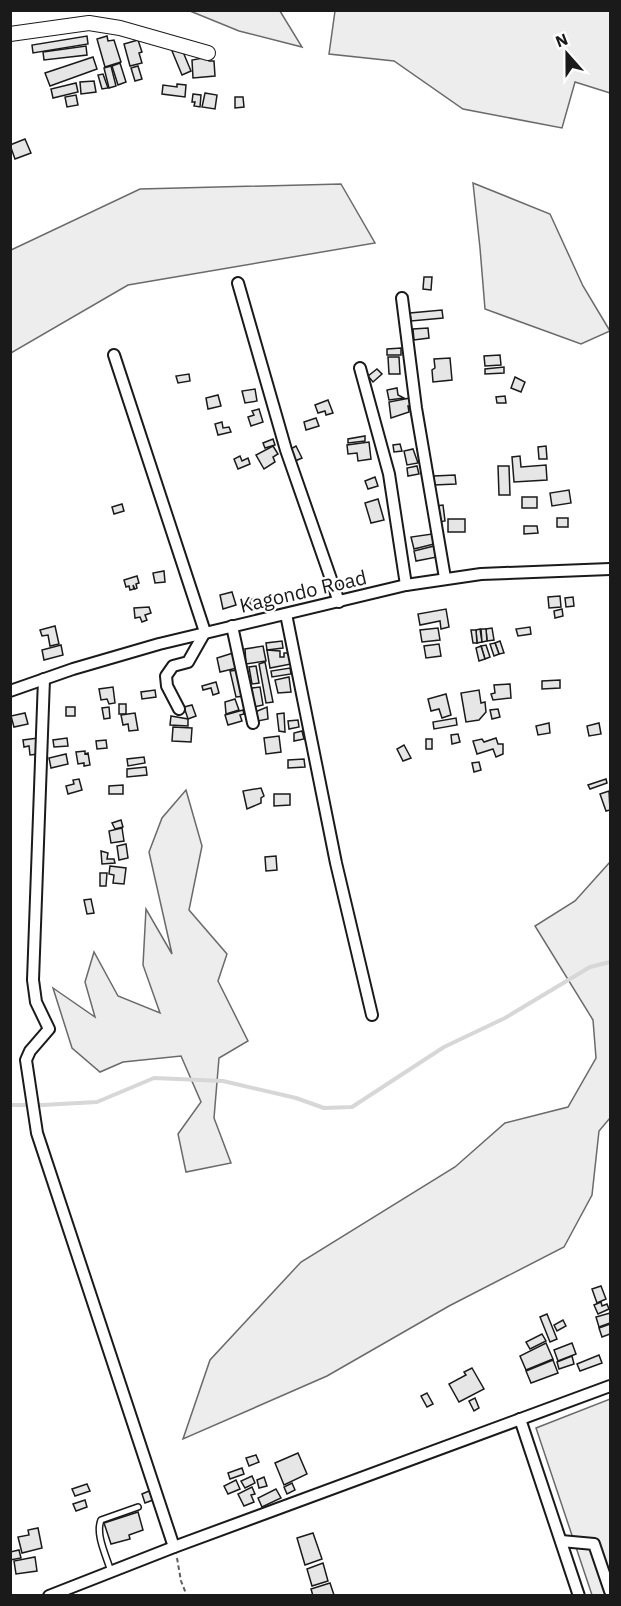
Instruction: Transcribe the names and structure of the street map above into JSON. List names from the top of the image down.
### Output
{
  "streets": {
    "street": ["Kagondo Road"]
  },
  "north": "top"
}
